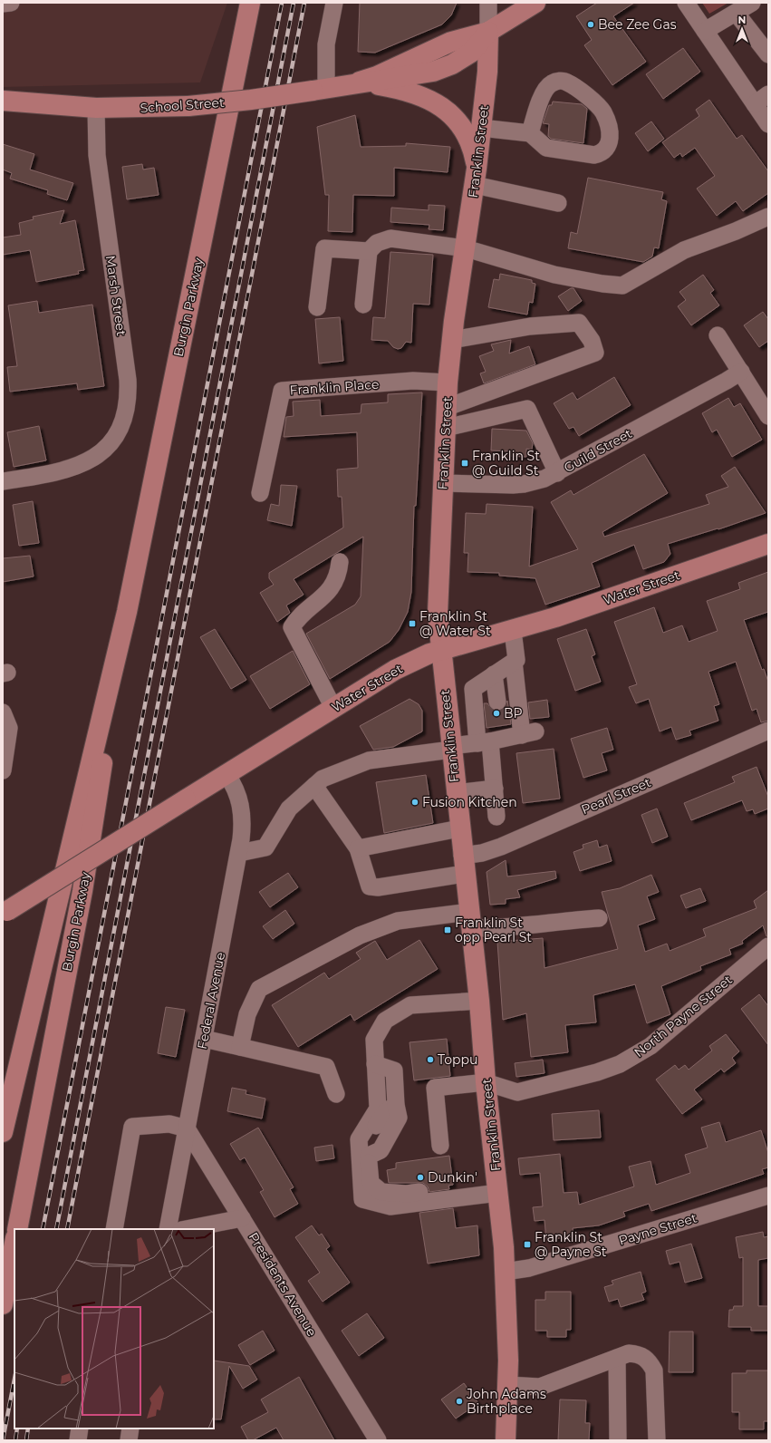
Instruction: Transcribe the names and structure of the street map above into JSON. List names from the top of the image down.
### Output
{
  "streets": {
    "main road": [
      "School Street",
      "Franklin Street",
      "Burgin Parkway",
      "Water Street"
    ],
    "street": [
      "Marsh Street",
      "Franklin Place",
      "Guild Street",
      "Pearl Street",
      "Federal Avenue",
      "North Payne Street",
      "Payne Street",
      "Presidents Avenue"
    ]
  },
  "crossings": [
    ["School Street", "Franklin Street"],
    ["School Street", "Marsh Street"],
    ["Franklin Street", "Franklin Place"],
    ["Franklin Street", "Guild Street"],
    ["Franklin Street", "Water Street"],
    ["Franklin Street", "Pearl Street"],
    ["Franklin Street", "North Payne Street"],
    ["Franklin Street", "Payne Street"],
    ["Water Street", "Federal Avenue"],
    ["Federal Avenue", "Presidents Avenue"]
  ],
  "places": {
    "other": [
      "Bee Zee Gas",
      "BP",
      "Fusion Kitchen",
      "Toppu",
      "Dunkin'",
      "John Adams Birthplace"
    ],
    "transit": [
      "Franklin St @ Guild St",
      "Franklin St @ Water St",
      "Franklin St opp Pearl St",
      "Franklin St @ Payne St"
    ]
  },
  "north": "top"
}
